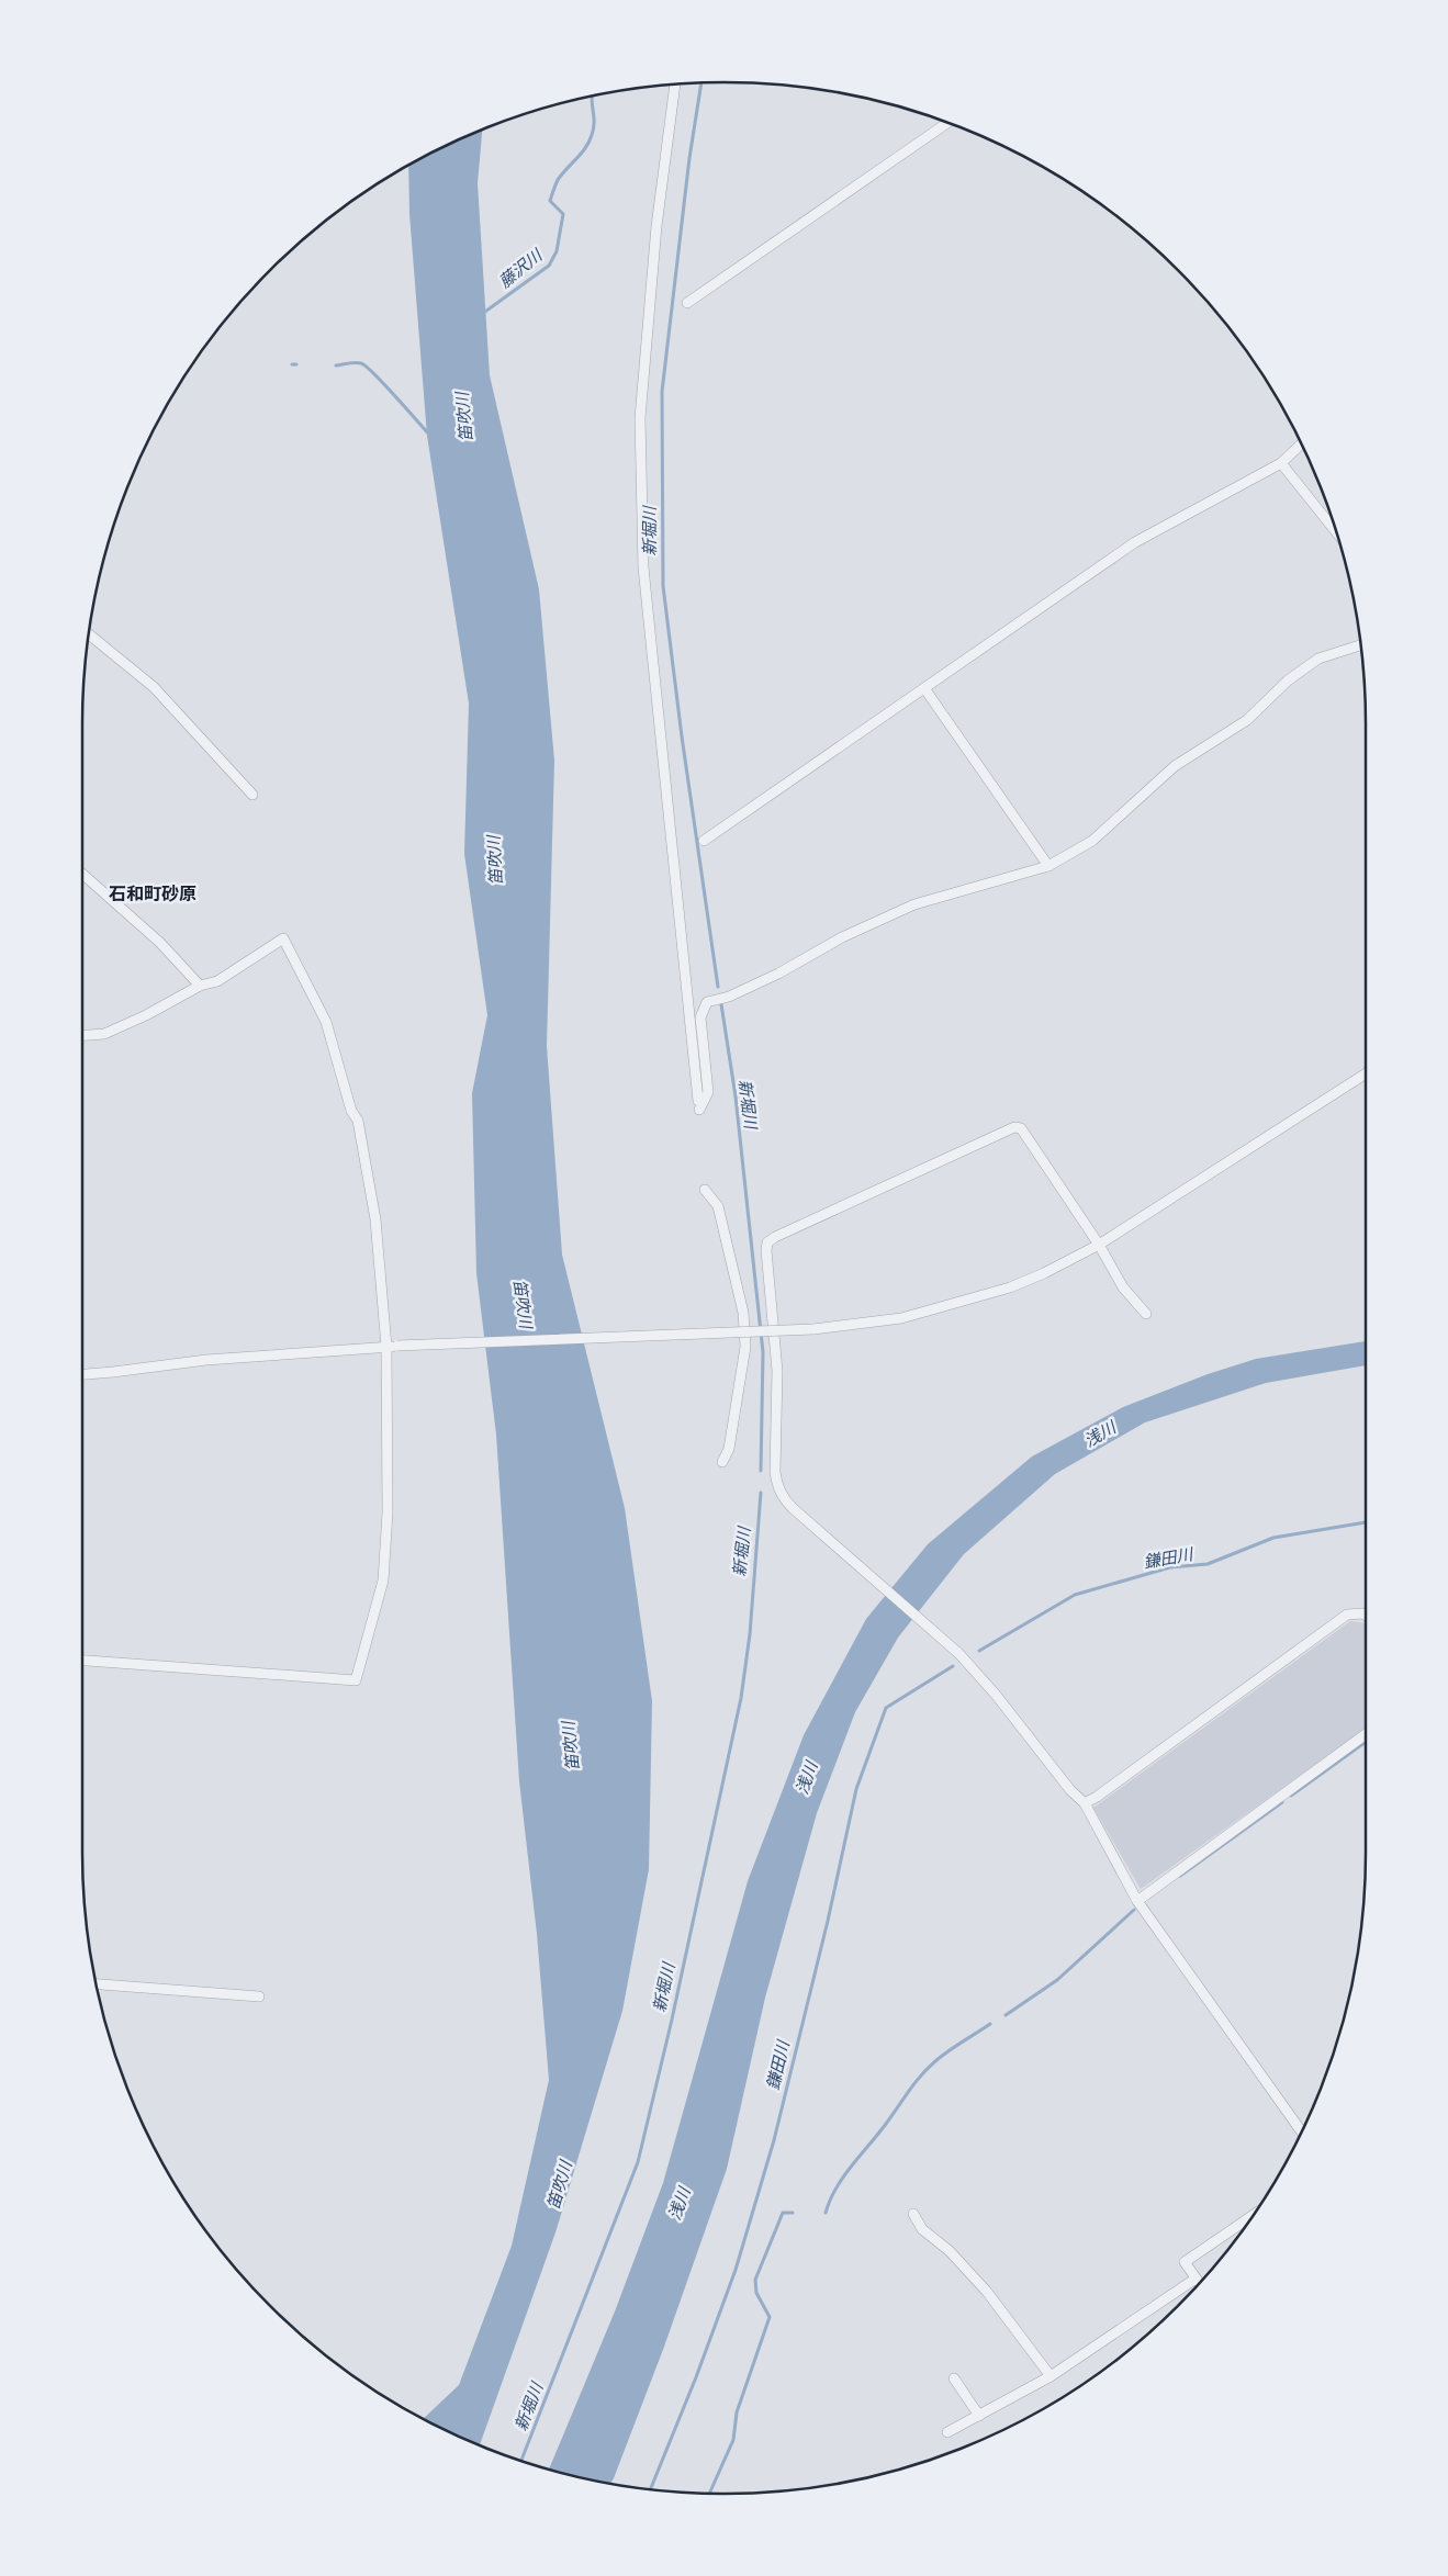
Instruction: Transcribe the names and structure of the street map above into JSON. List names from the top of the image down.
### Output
{
  "districts": ["石和町砂原"],
  "water": [
    "藤沢川",
    "笛吹川",
    "新堀川",
    "浅川",
    "鎌田川"
  ]
}
